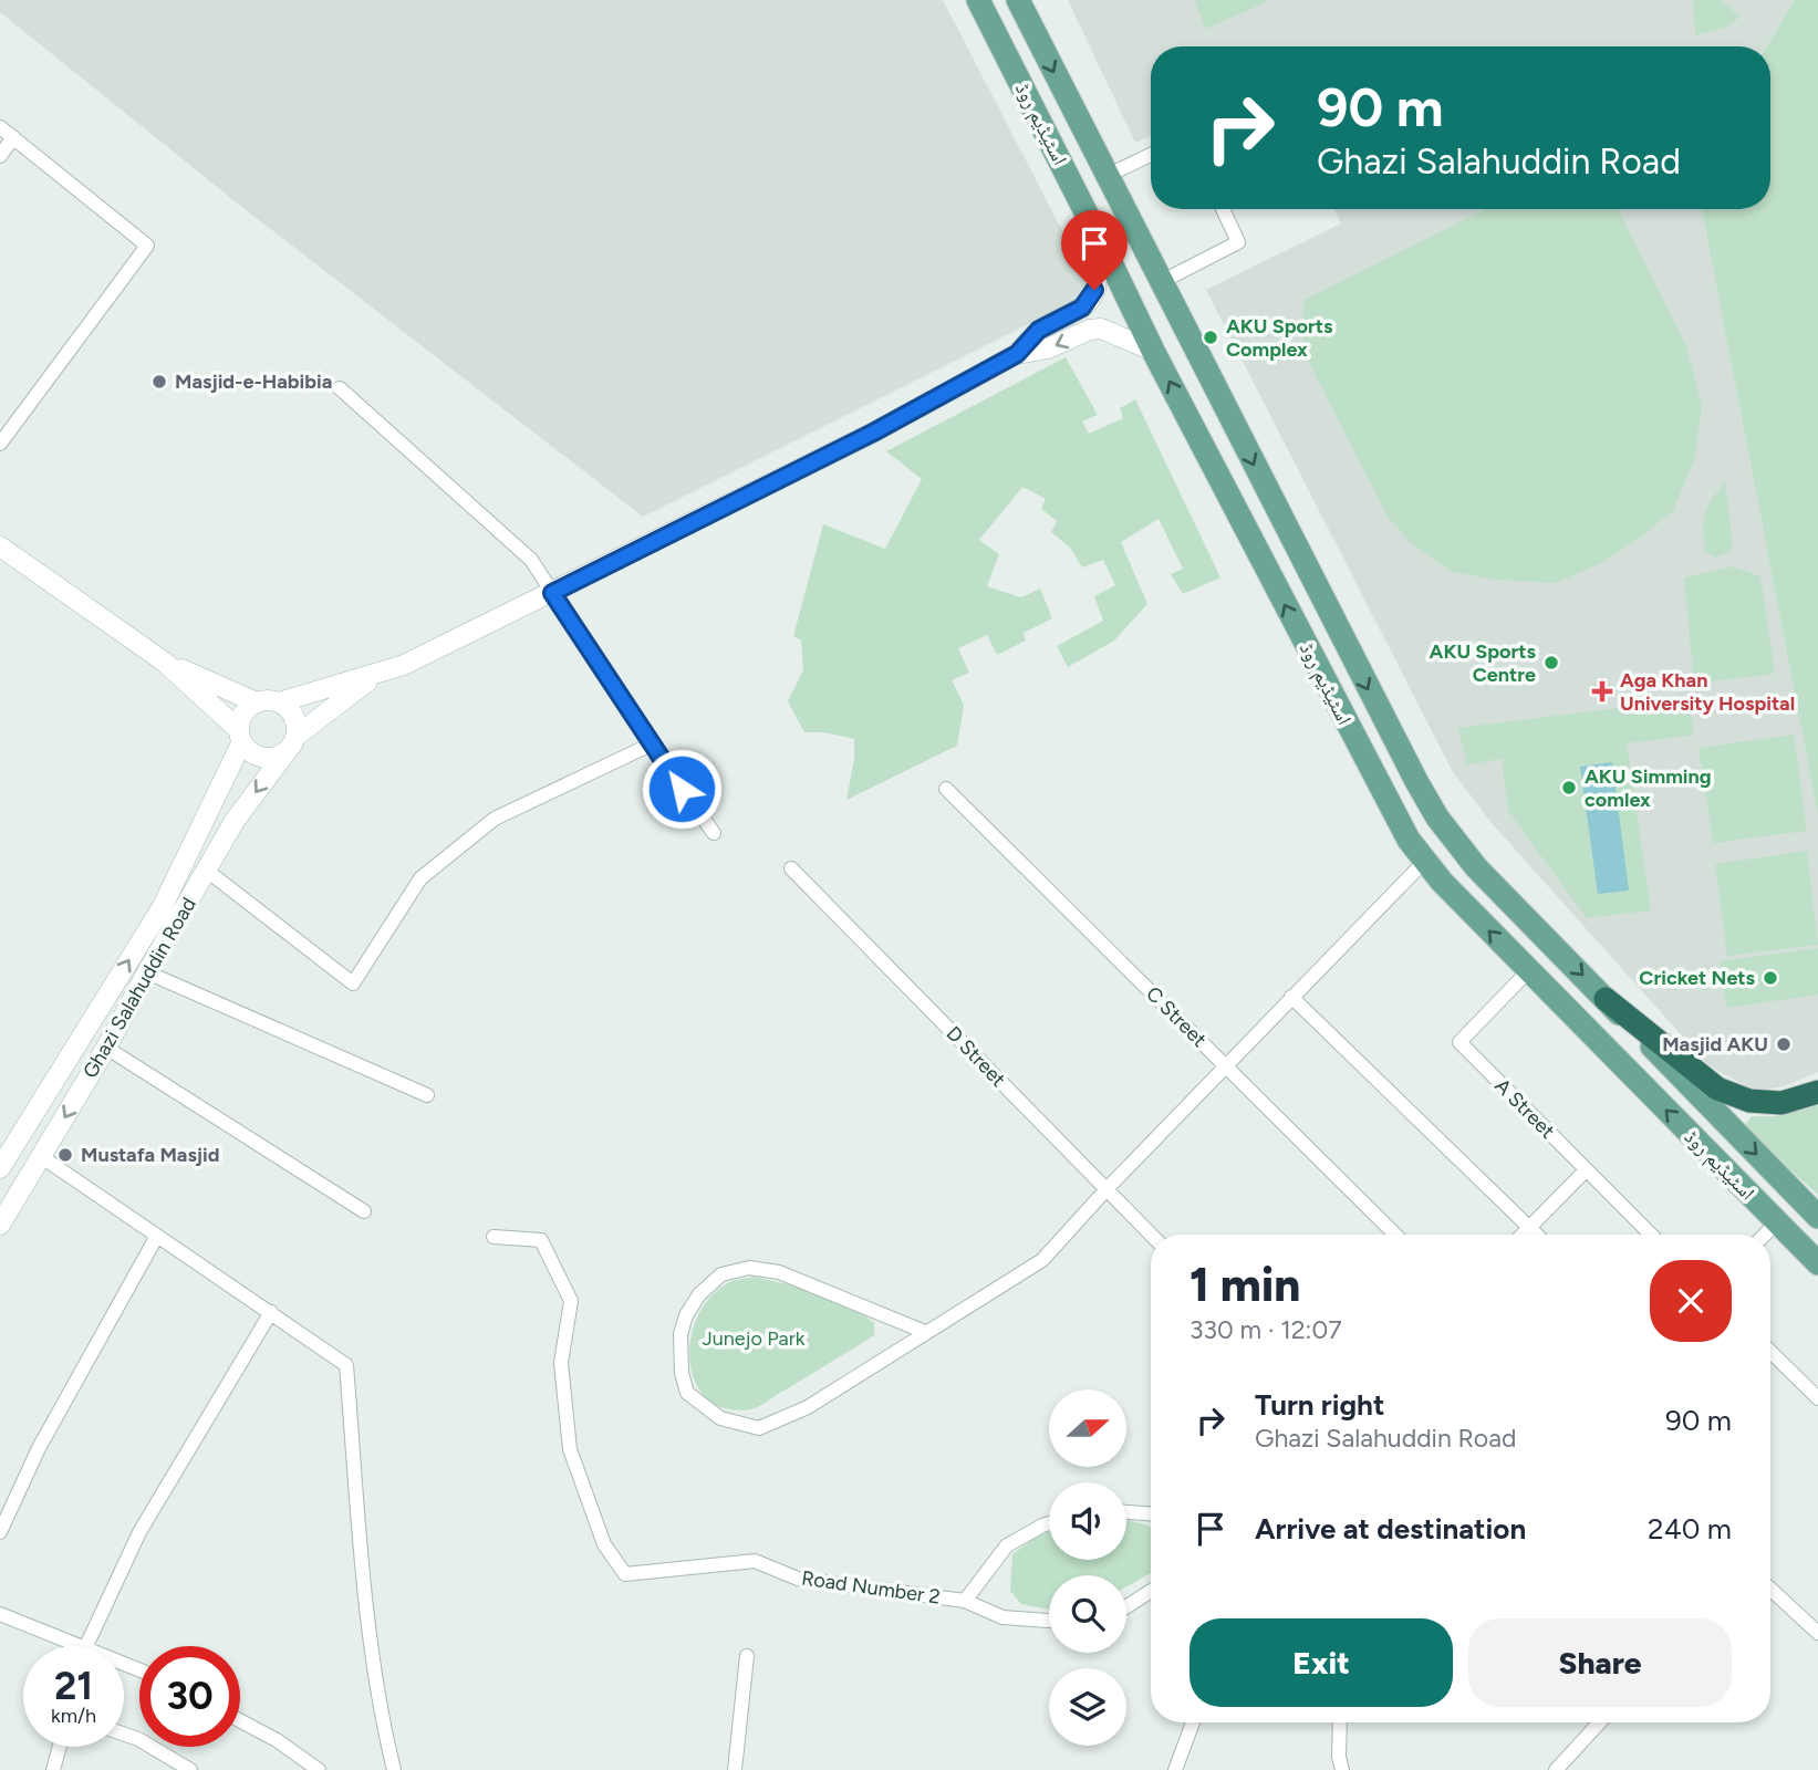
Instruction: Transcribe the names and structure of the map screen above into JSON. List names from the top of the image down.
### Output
{
  "streets": {
    "main road": ["اسٹیڈیم روڈ", "Ghazi Salahuddin Road"],
    "street": [
      "C Street",
      "D Street",
      "A Street",
      "Road Number 2"
    ]
  },
  "crossings": [
    ["اسٹیڈیم روڈ", "A Street"]
  ],
  "parks": ["Junejo Park"],
  "places": {
    "other": [
      "AKU Sports Complex",
      "Masjid-e-Habibia",
      "AKU Sports Centre",
      "AKU Simming comlex",
      "Cricket Nets",
      "Masjid AKU",
      "Mustafa Masjid"
    ],
    "health": ["Aga Khan University Hospital"]
  },
  "north": "right",
  "page": {
    "turn": ["90 m", "Ghazi Salahuddin Road"],
    "heading": ["1 min", "330 m · 12:07"],
    "list": [
      {
        "name": "Turn right",
        "note": "Ghazi Salahuddin Road",
        "value": "90 m"
      },
      {
        "name": "Arrive at destination",
        "value": "240 m"
      }
    ],
    "buttons": ["Exit", "Share"],
    "speed": "21 km/h",
    "limit": "30"
  }
}
